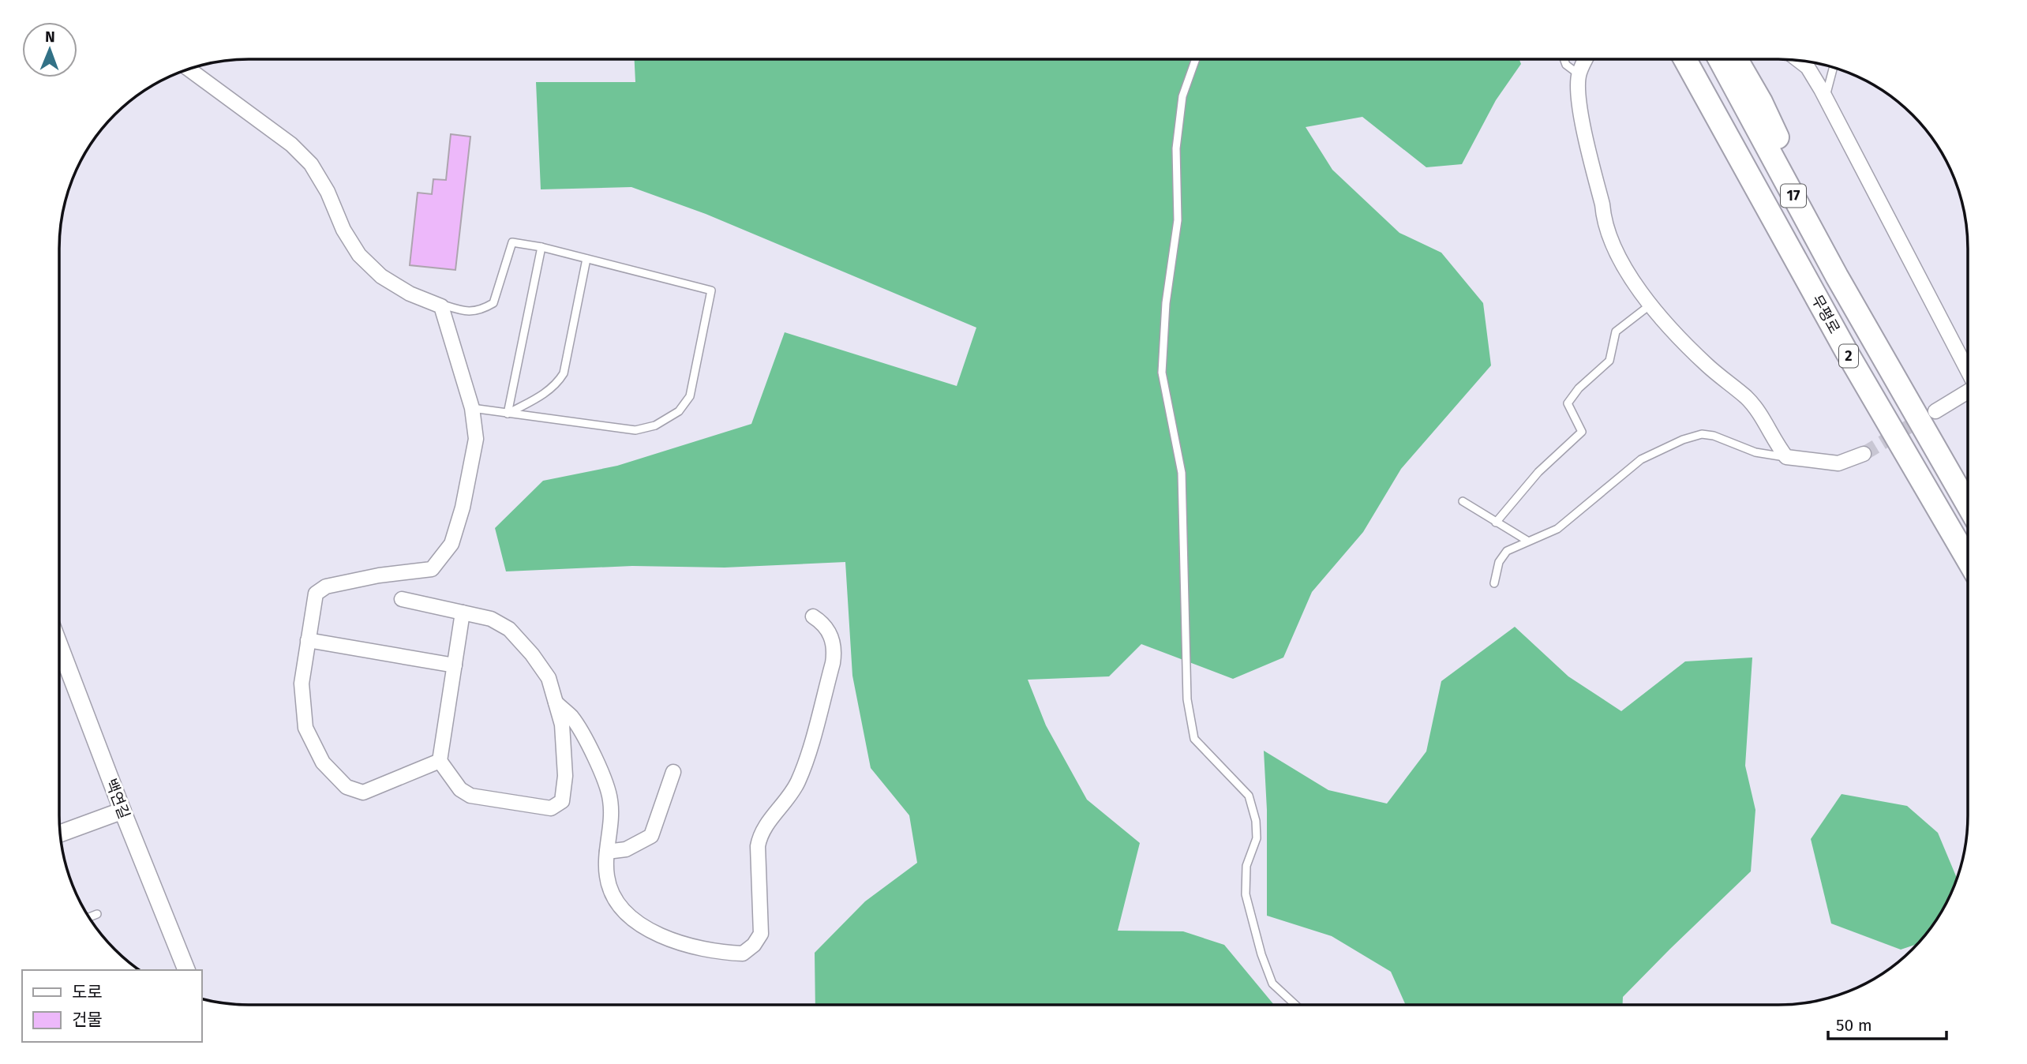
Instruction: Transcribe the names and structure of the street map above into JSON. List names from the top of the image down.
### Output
{
  "streets": {
    "highway": ["무평로", "2"],
    "street": ["백연길"]
  },
  "crossings": [
    ["무평로", "2"]
  ],
  "legend": ["도로", "건물"],
  "scale_bar": "50 m",
  "north": "top"
}
